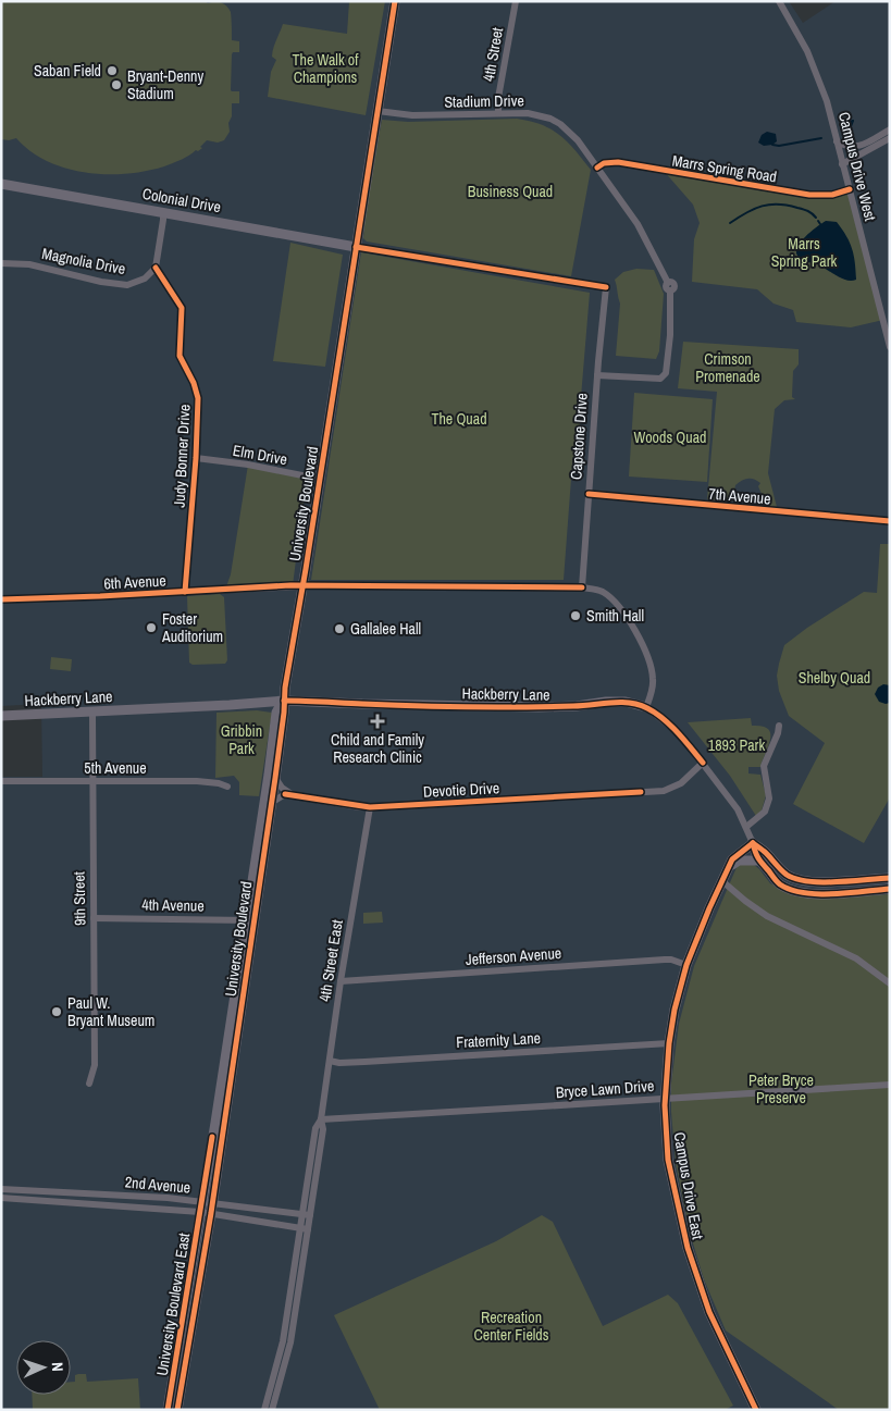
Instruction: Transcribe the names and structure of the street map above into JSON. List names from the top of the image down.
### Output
{
  "streets": {
    "main road": [
      "Colonial Drive",
      "University Boulevard",
      "Hackberry Lane",
      "Campus Drive East",
      "University Boulevard East"
    ],
    "street": [
      "4th Street",
      "Stadium Drive",
      "Campus Drive West",
      "Marrs Spring Road",
      "Magnolia Drive",
      "Capstone Drive",
      "Elm Drive",
      "Judy Bonner Drive",
      "7th Avenue",
      "6th Avenue",
      "5th Avenue",
      "Devotie Drive",
      "9th Street",
      "4th Avenue",
      "Jefferson Avenue",
      "4th Street East",
      "Fraternity Lane",
      "Bryce Lawn Drive",
      "2nd Avenue"
    ]
  },
  "crossings": [
    ["4th Street", "Stadium Drive"],
    ["Stadium Drive", "Marrs Spring Road"],
    ["Stadium Drive", "Capstone Drive"],
    ["Stadium Drive", "University Boulevard"],
    ["Campus Drive West", "Marrs Spring Road"],
    ["Colonial Drive", "University Boulevard"],
    ["Magnolia Drive", "Judy Bonner Drive"],
    ["Capstone Drive", "7th Avenue"],
    ["Capstone Drive", "Hackberry Lane"],
    ["Elm Drive", "Judy Bonner Drive"],
    ["Elm Drive", "University Boulevard"],
    ["Judy Bonner Drive", "6th Avenue"],
    ["University Boulevard", "6th Avenue"],
    ["University Boulevard", "Hackberry Lane"],
    ["University Boulevard", "Devotie Drive"],
    ["University Boulevard", "4th Avenue"],
    ["University Boulevard", "2nd Avenue"],
    ["University Boulevard", "University Boulevard East"],
    ["Hackberry Lane", "Devotie Drive"],
    ["Hackberry Lane", "9th Street"],
    ["Hackberry Lane", "Campus Drive East"],
    ["5th Avenue", "9th Street"],
    ["Devotie Drive", "4th Street East"],
    ["9th Street", "4th Avenue"],
    ["Jefferson Avenue", "4th Street East"],
    ["Jefferson Avenue", "Campus Drive East"],
    ["4th Street East", "Fraternity Lane"],
    ["4th Street East", "Bryce Lawn Drive"],
    ["4th Street East", "2nd Avenue"],
    ["Fraternity Lane", "Campus Drive East"],
    ["Bryce Lawn Drive", "Campus Drive East"],
    ["2nd Avenue", "University Boulevard East"]
  ],
  "parks": [
    "The Walk of Champions",
    "Business Quad",
    "Marrs Spring Park",
    "Crimson Promenade",
    "The Quad",
    "Woods Quad",
    "Shelby Quad",
    "Gribbin Park",
    "1893 Park",
    "Peter Bryce Preserve",
    "Recreation Center Fields"
  ],
  "places": {
    "other": [
      "Saban Field",
      "Bryant-Denny Stadium",
      "Smith Hall",
      "Foster Auditorium",
      "Gallalee Hall",
      "Paul W. Bryant Museum"
    ],
    "health": ["Child and Family Research Clinic"]
  },
  "north": "right"
}
